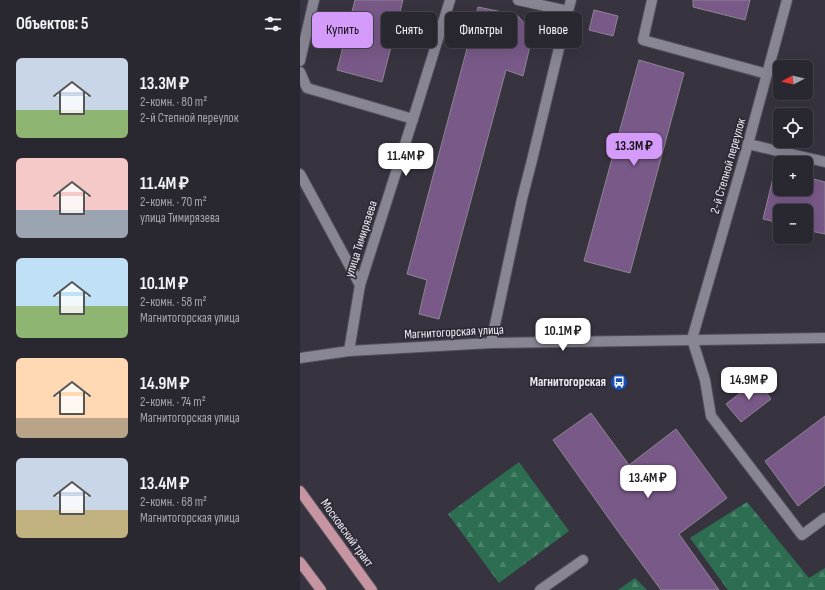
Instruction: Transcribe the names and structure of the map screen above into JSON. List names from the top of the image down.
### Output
{
  "streets": {
    "main road": ["Московский тракт"],
    "street": ["2-й Степной переулок", "улица Тимирязева", "Магнитогорская улица"]
  },
  "crossings": [
    ["2-й Степной переулок", "Магнитогорская улица"],
    ["улица Тимирязева", "Магнитогорская улица"]
  ],
  "places": {
    "bus stop": ["Магнитогорская"]
  },
  "north": "left",
  "page": {
    "heading": "Объектов: 5",
    "chip": [
      "Купить",
      "Снять",
      "Фильтры",
      "Новое"
    ],
    "list": [
      {
        "name": "13.3M ₽",
        "note": "2-комн. · 80 m² · 2-й Степной переулок"
      },
      {
        "name": "11.4M ₽",
        "note": "2-комн. · 70 m² · улица Тимирязева"
      },
      {
        "name": "10.1M ₽",
        "note": "2-комн. · 58 m² · Магнитогорская улица"
      },
      {
        "name": "14.9M ₽",
        "note": "2-комн. · 74 m² · Магнитогорская улица"
      },
      {
        "name": "13.4M ₽",
        "note": "2-комн. · 68 m² · Магнитогорская улица"
      }
    ],
    "map_buttons": ["+", "−"],
    "price": [
      "13.3M ₽",
      "11.4M ₽",
      "10.1M ₽",
      "14.9M ₽",
      "13.4M ₽"
    ]
  }
}
